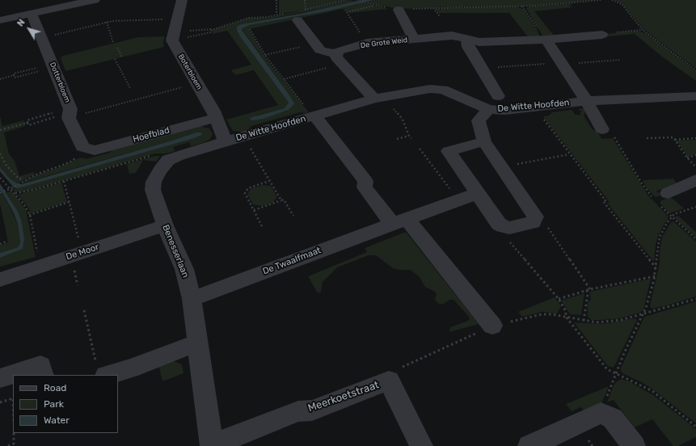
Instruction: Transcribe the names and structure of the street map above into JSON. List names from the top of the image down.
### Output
{
  "streets": {
    "street": [
      "De Grote Weid",
      "Boterbloem",
      "Dotterbloem",
      "De Witte Hoofden",
      "Hoefblad",
      "Benesserlaan",
      "De Moor",
      "De Twaalfmaat",
      "Meerkoetstraat"
    ]
  },
  "crossings": [
    ["Boterbloem", "De Witte Hoofden"],
    ["Boterbloem", "Hoefblad"],
    ["Dotterbloem", "Hoefblad"],
    ["Benesserlaan", "De Moor"],
    ["Benesserlaan", "De Twaalfmaat"],
    ["Benesserlaan", "Meerkoetstraat"]
  ],
  "legend": ["Road", "Park", "Water"],
  "north": "top left"
}
